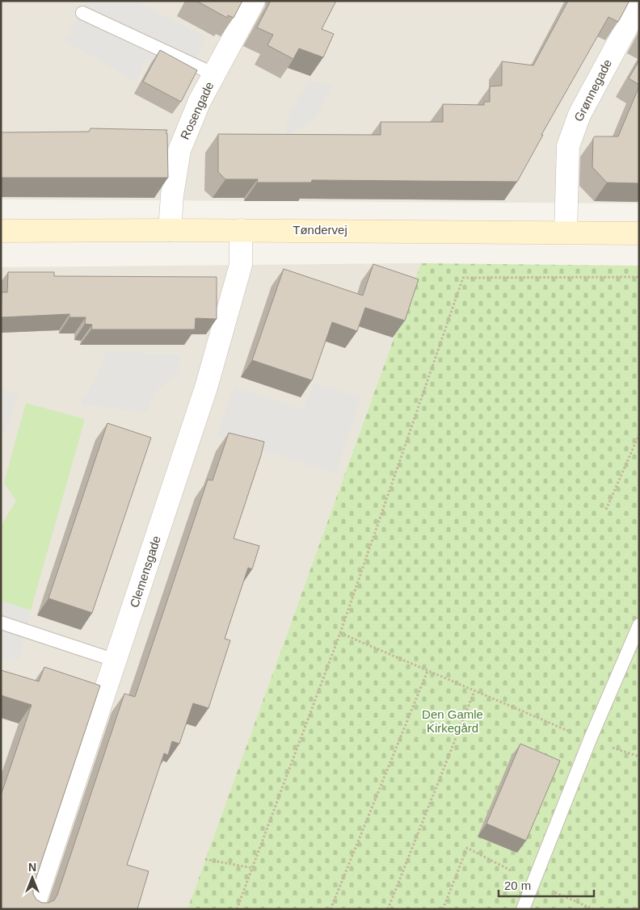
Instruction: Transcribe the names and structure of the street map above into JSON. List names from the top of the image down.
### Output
{
  "streets": {
    "main road": ["Tøndervej"],
    "street": ["Grønnegade", "Rosengade", "Clemensgade"]
  },
  "crossings": [
    ["Grønnegade", "Tøndervej"],
    ["Rosengade", "Tøndervej"],
    ["Tøndervej", "Clemensgade"]
  ],
  "parks": ["Den Gamle Kirkegård"],
  "scale_bar": "20 m",
  "north": "top"
}
